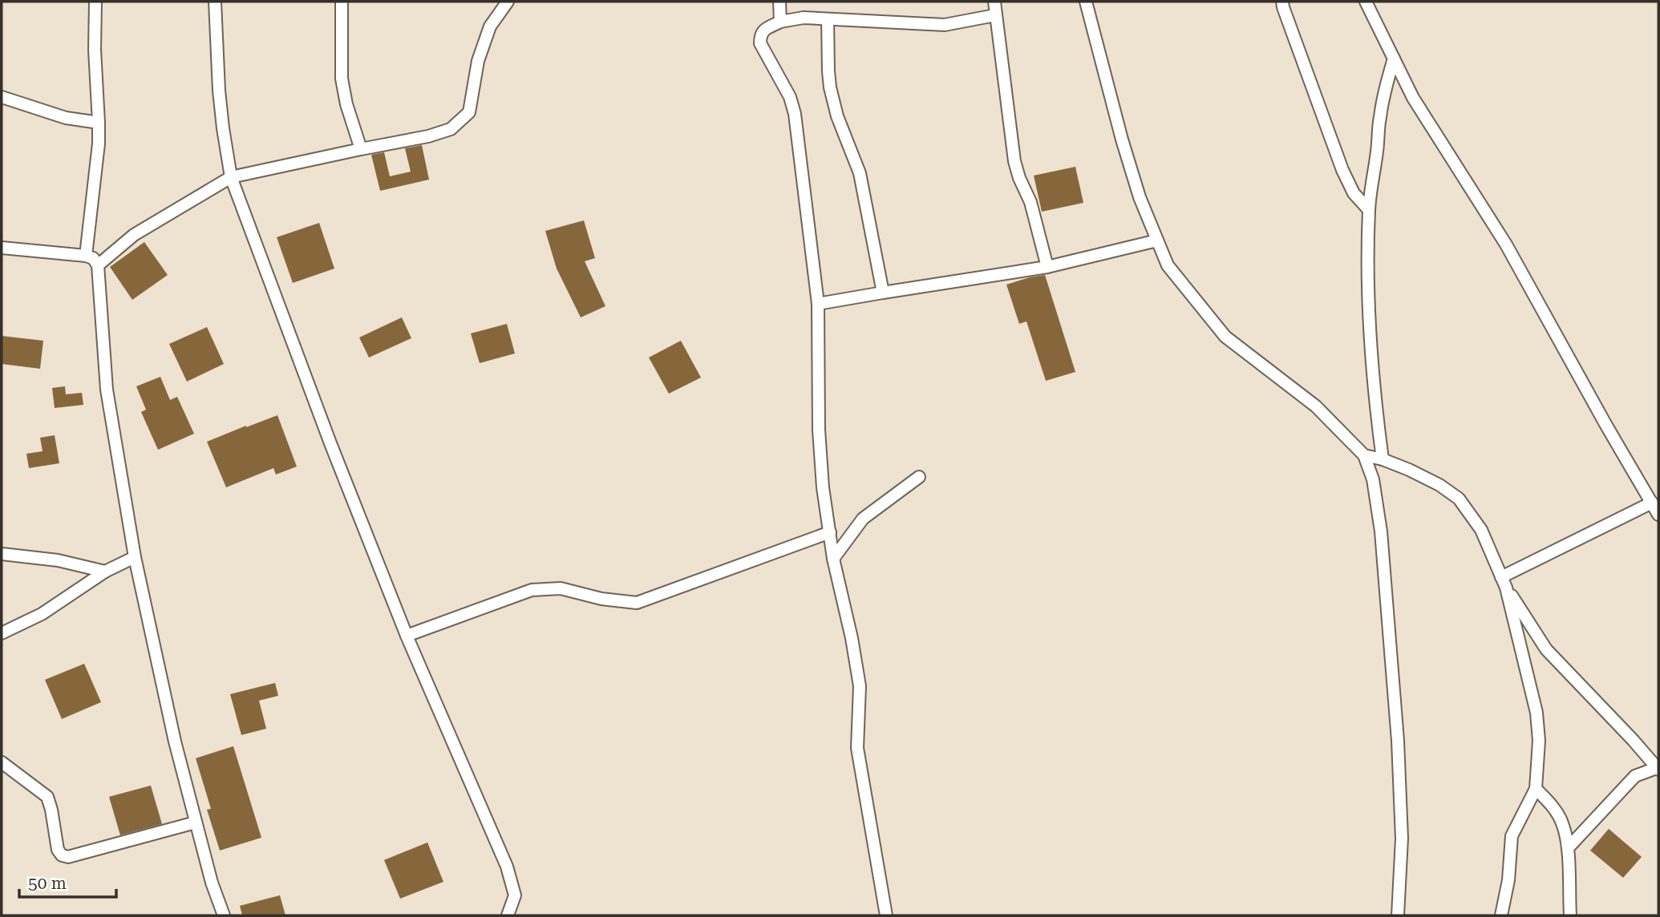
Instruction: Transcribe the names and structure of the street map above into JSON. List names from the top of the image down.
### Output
{
  "scale_bar": "50 m"
}
